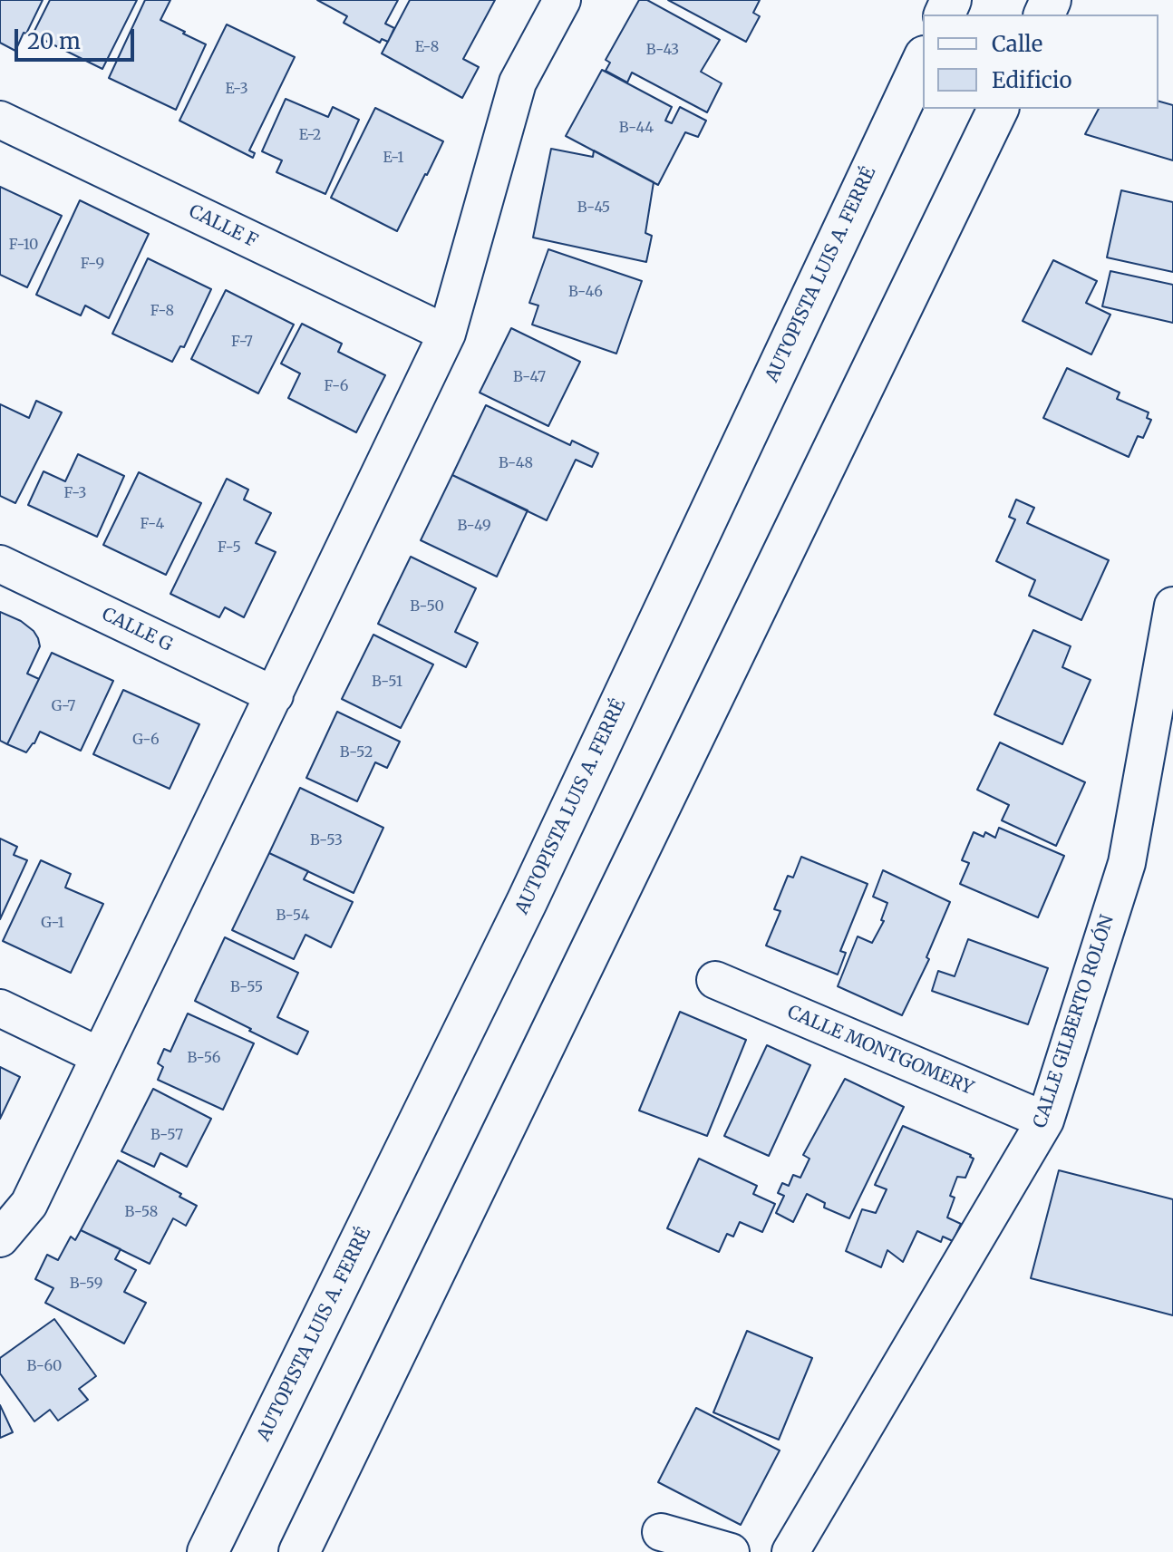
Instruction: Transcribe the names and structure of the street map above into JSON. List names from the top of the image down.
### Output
{
  "streets": {
    "highway": ["AUTOPISTA LUIS A. FERRÉ"],
    "street": [
      "CALLE F",
      "CALLE G",
      "CALLE GILBERTO ROLÓN",
      "CALLE MONTGOMERY"
    ]
  },
  "crossings": [
    ["CALLE GILBERTO ROLÓN", "CALLE MONTGOMERY"]
  ],
  "house_numbers": [
    "E-8",
    "B-43",
    "E-3",
    "B-44",
    "E-2",
    "E-1",
    "B-45",
    "F-10",
    "F-9",
    "B-46",
    "F-8",
    "F-7",
    "B-47",
    "F-6",
    "B-48",
    "F-3",
    "F-4",
    "B-49",
    "F-5",
    "B-50",
    "B-51",
    "G-7",
    "G-6",
    "B-52",
    "B-53",
    "B-54",
    "G-1",
    "B-55",
    "B-56",
    "B-57",
    "B-58",
    "B-59",
    "B-60"
  ],
  "legend": ["Calle", "Edificio"],
  "scale_bar": "20 m"
}
